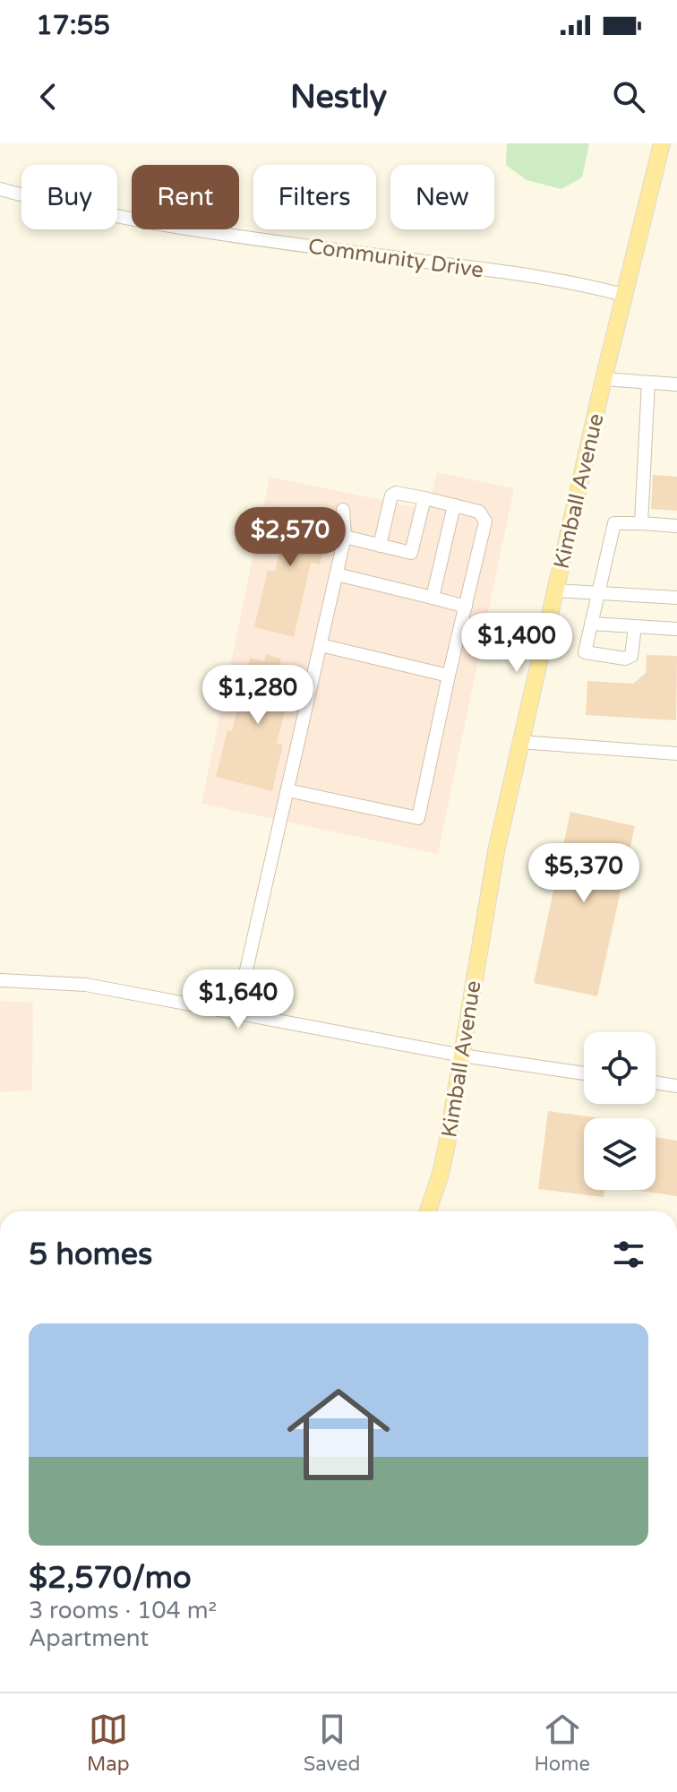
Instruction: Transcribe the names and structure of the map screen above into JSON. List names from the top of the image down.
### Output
{
  "streets": {
    "main road": ["Kimball Avenue"],
    "street": ["Community Drive"]
  },
  "crossings": [
    ["Community Drive", "Kimball Avenue"]
  ],
  "page": {
    "status": "17:55",
    "header": "Nestly",
    "chip": [
      "Buy",
      "Rent",
      "Filters",
      "New"
    ],
    "price": [
      "$2,570",
      "$1,400",
      "$1,280",
      "$5,370",
      "$1,640"
    ],
    "heading": "5 homes",
    "list": [
      {
        "name": "$2,570/mo",
        "note": "3 rooms · 104 m² · Apartment"
      }
    ],
    "tabs": ["Map", "Saved", "Home"]
  }
}
